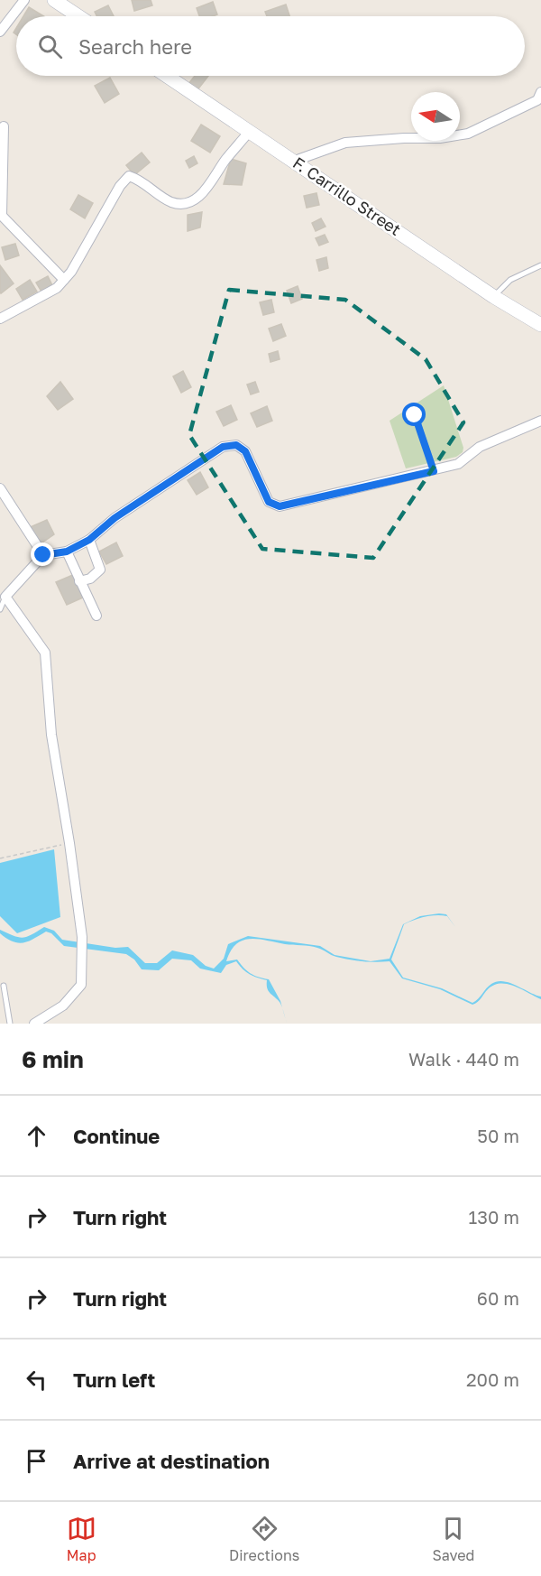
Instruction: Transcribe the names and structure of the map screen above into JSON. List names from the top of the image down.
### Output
{
  "streets": {
    "street": ["F. Carrillo Street"]
  },
  "north": "left",
  "page": {
    "search": "Search here",
    "heading": ["6 min", "Walk · 440 m"],
    "list": [
      ["Continue", "50 m"],
      ["Turn right", "130 m"],
      ["Turn right", "60 m"],
      ["Turn left", "200 m"],
      "Arrive at destination"
    ],
    "nav": ["Map", "Directions", "Saved"]
  }
}
